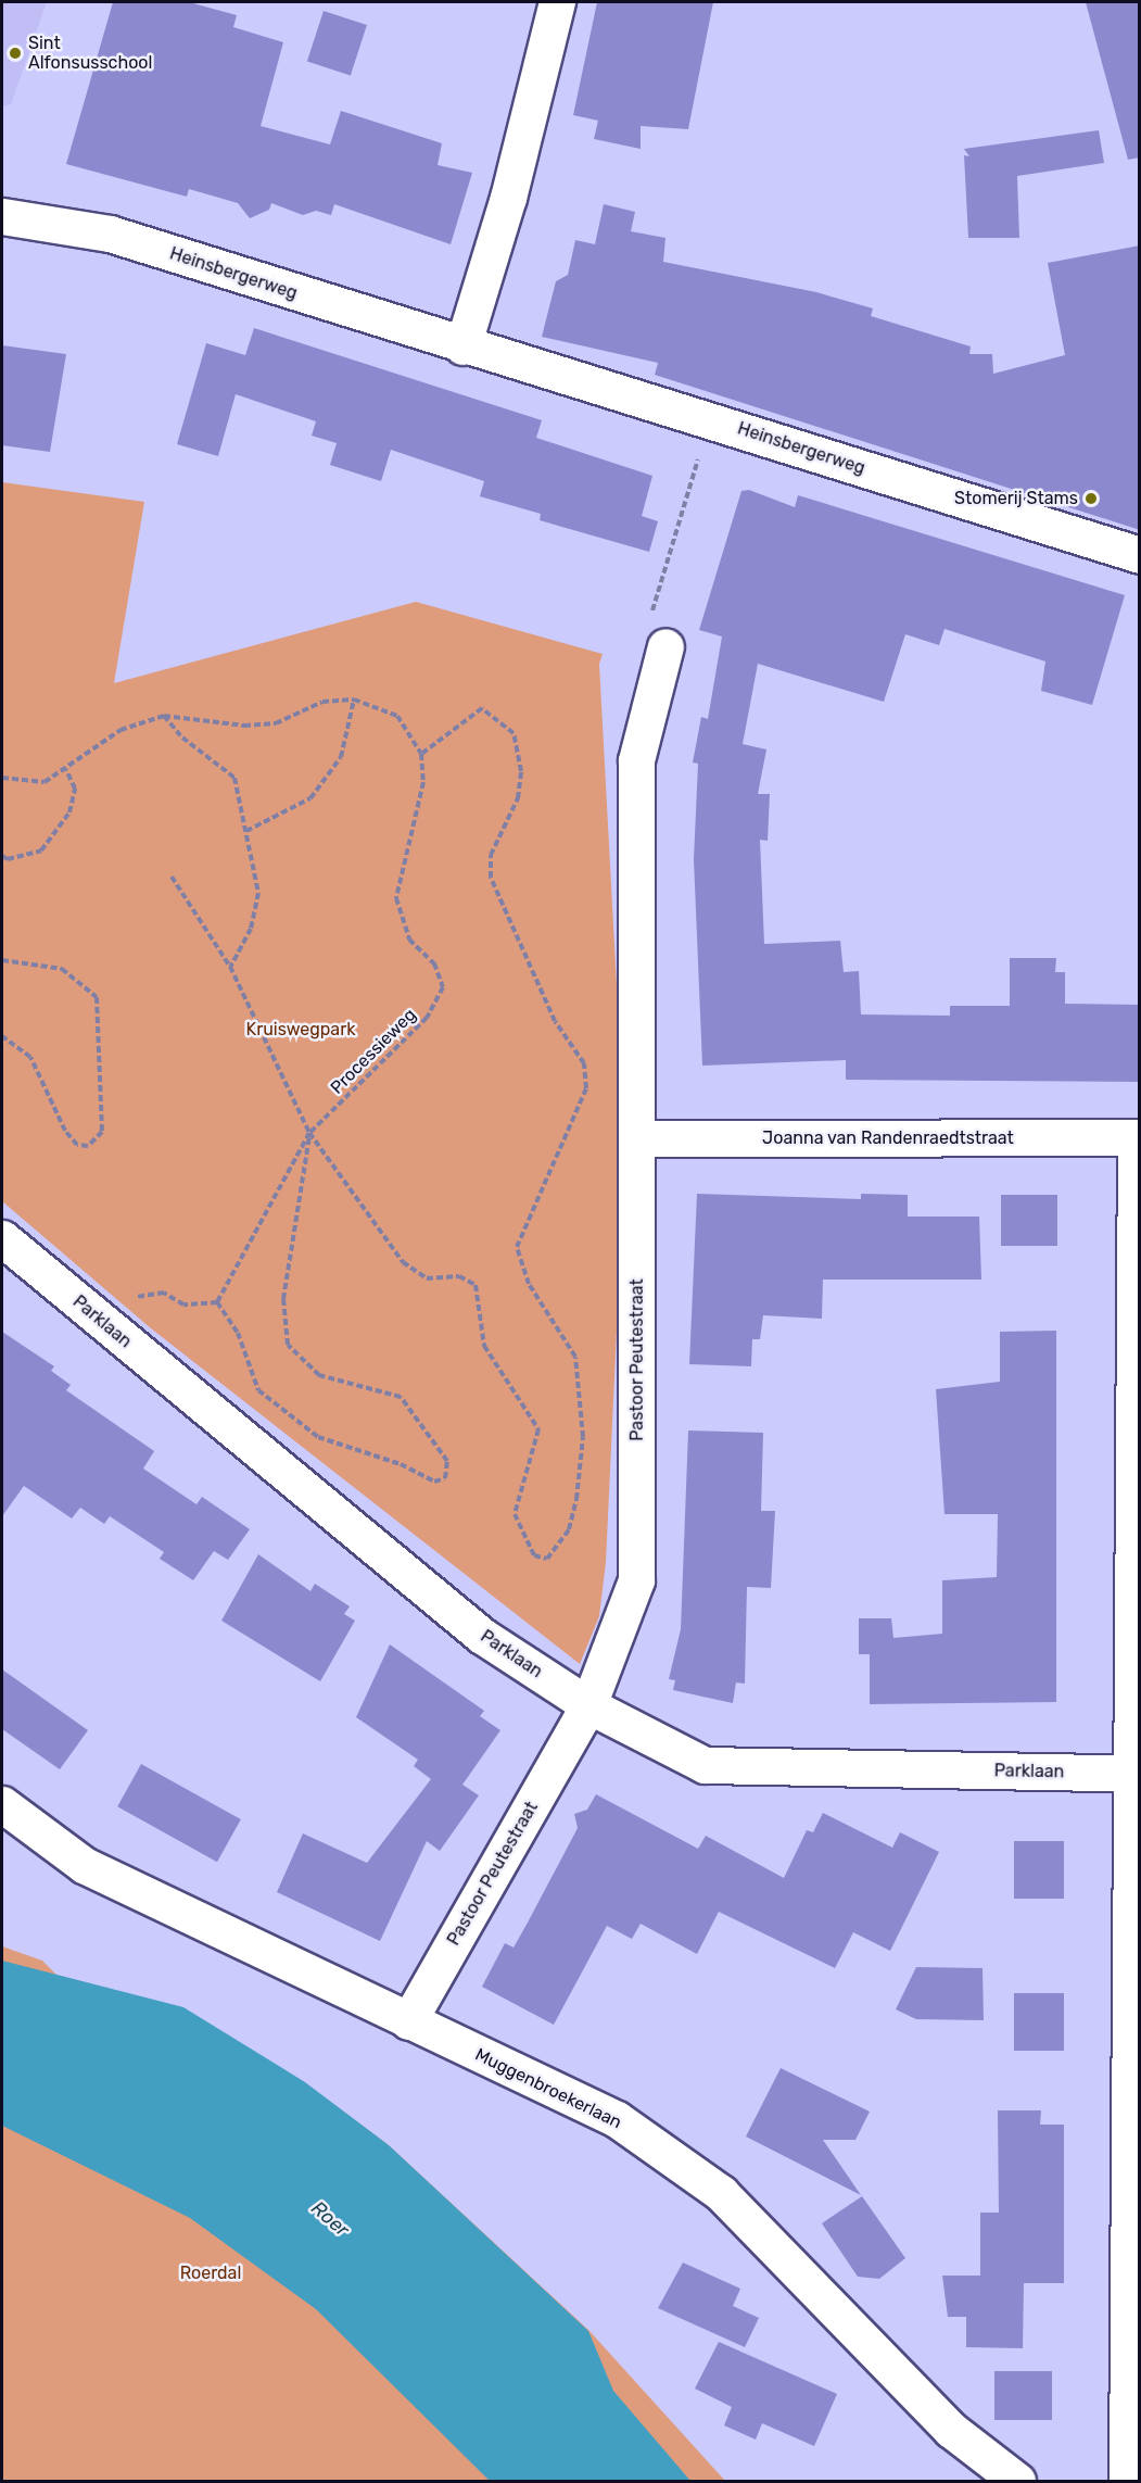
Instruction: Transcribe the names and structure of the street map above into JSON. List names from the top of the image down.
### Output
{
  "streets": {
    "street": [
      "Heinsbergerweg",
      "Joanna van Randenraedtstraat",
      "Parklaan",
      "Pastoor Peutestraat",
      "Muggenbroekerlaan"
    ],
    "path": ["Processieweg"]
  },
  "crossings": [
    ["Joanna van Randenraedtstraat", "Pastoor Peutestraat"],
    ["Parklaan", "Pastoor Peutestraat"],
    ["Pastoor Peutestraat", "Muggenbroekerlaan"]
  ],
  "water": ["Roer"],
  "parks": ["Kruiswegpark", "Roerdal"],
  "places": ["Sint Alfonsusschool", "Stomerij Stams"]
}
